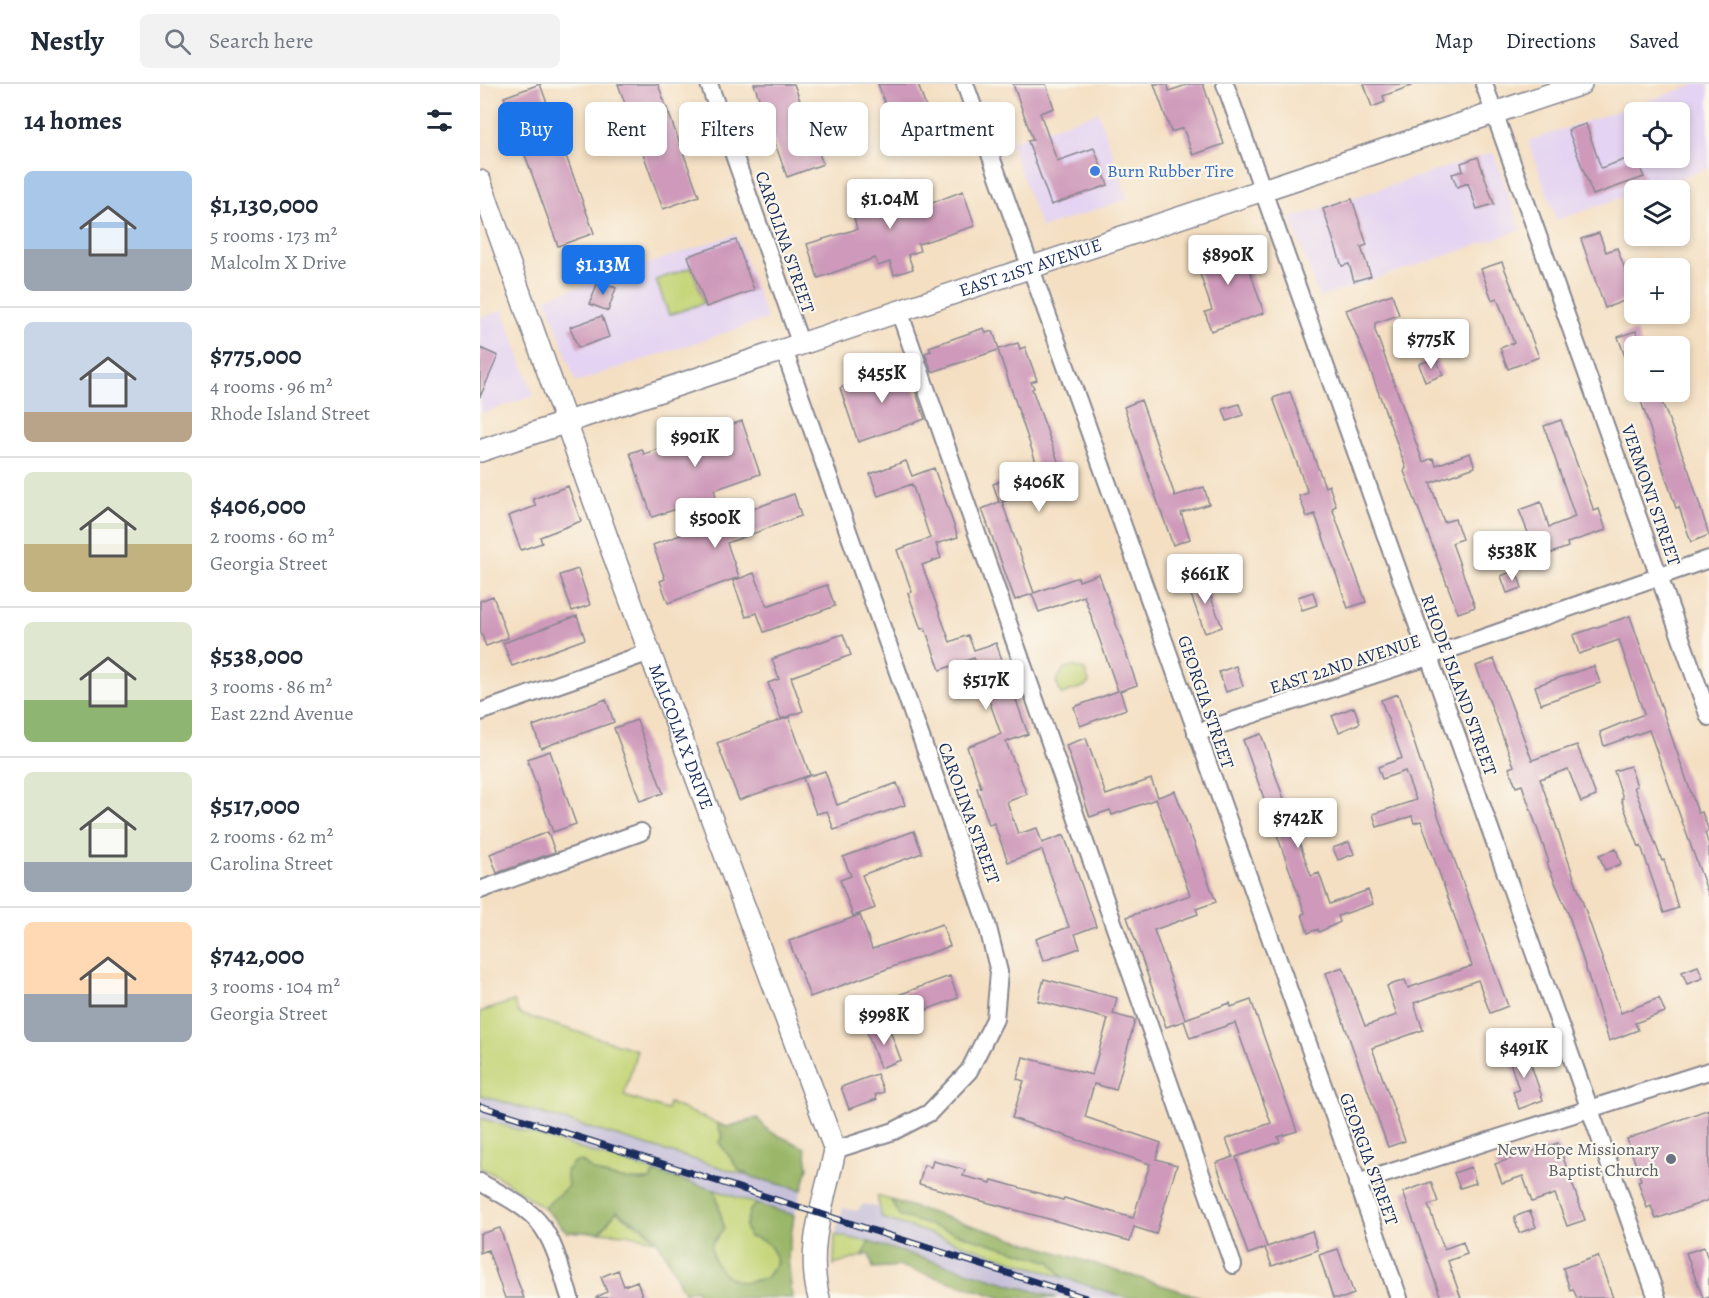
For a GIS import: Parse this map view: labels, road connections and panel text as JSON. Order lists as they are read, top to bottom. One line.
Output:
{"streets":{"street":["CAROLINA STREET","EAST 21ST AVENUE","VERMONT STREET","EAST 22ND AVENUE","RHODE ISLAND STREET","GEORGIA STREET","MALCOLM X DRIVE"]},"crossings":[["CAROLINA STREET","EAST 21ST AVENUE"],["CAROLINA STREET","MALCOLM X DRIVE"],["EAST 21ST AVENUE","VERMONT STREET"],["EAST 21ST AVENUE","RHODE ISLAND STREET"],["EAST 21ST AVENUE","GEORGIA STREET"],["EAST 21ST AVENUE","MALCOLM X DRIVE"],["VERMONT STREET","EAST 22ND AVENUE"],["EAST 22ND AVENUE","RHODE ISLAND STREET"],["EAST 22ND AVENUE","GEORGIA STREET"]],"places":["Burn Rubber Tire","New Hope Missionary Baptist Church"],"page":{"header":"Nestly","search":"Search here","nav":["Map","Directions","Saved"],"heading":"14 homes","map_buttons":["+","−"],"chip":["Buy","Rent","Filters","New","Apartment"],"list":[{"name":"$1,130,000","note":"5 rooms · 173 m² · Malcolm X Drive"},{"name":"$775,000","note":"4 rooms · 96 m² · Rhode Island Street"},{"name":"$406,000","note":"2 rooms · 60 m² · Georgia Street"},{"name":"$538,000","note":"3 rooms · 86 m² · East 22nd Avenue"},{"name":"$517,000","note":"2 rooms · 62 m² · Carolina Street"},{"name":"$742,000","note":"3 rooms · 104 m² · Georgia Street"}],"price":["$1.04M","$890K","$1.13M","$775K","$455K","$901K","$406K","$500K","$538K","$661K","$517K","$742K","$998K","$491K"]}}
